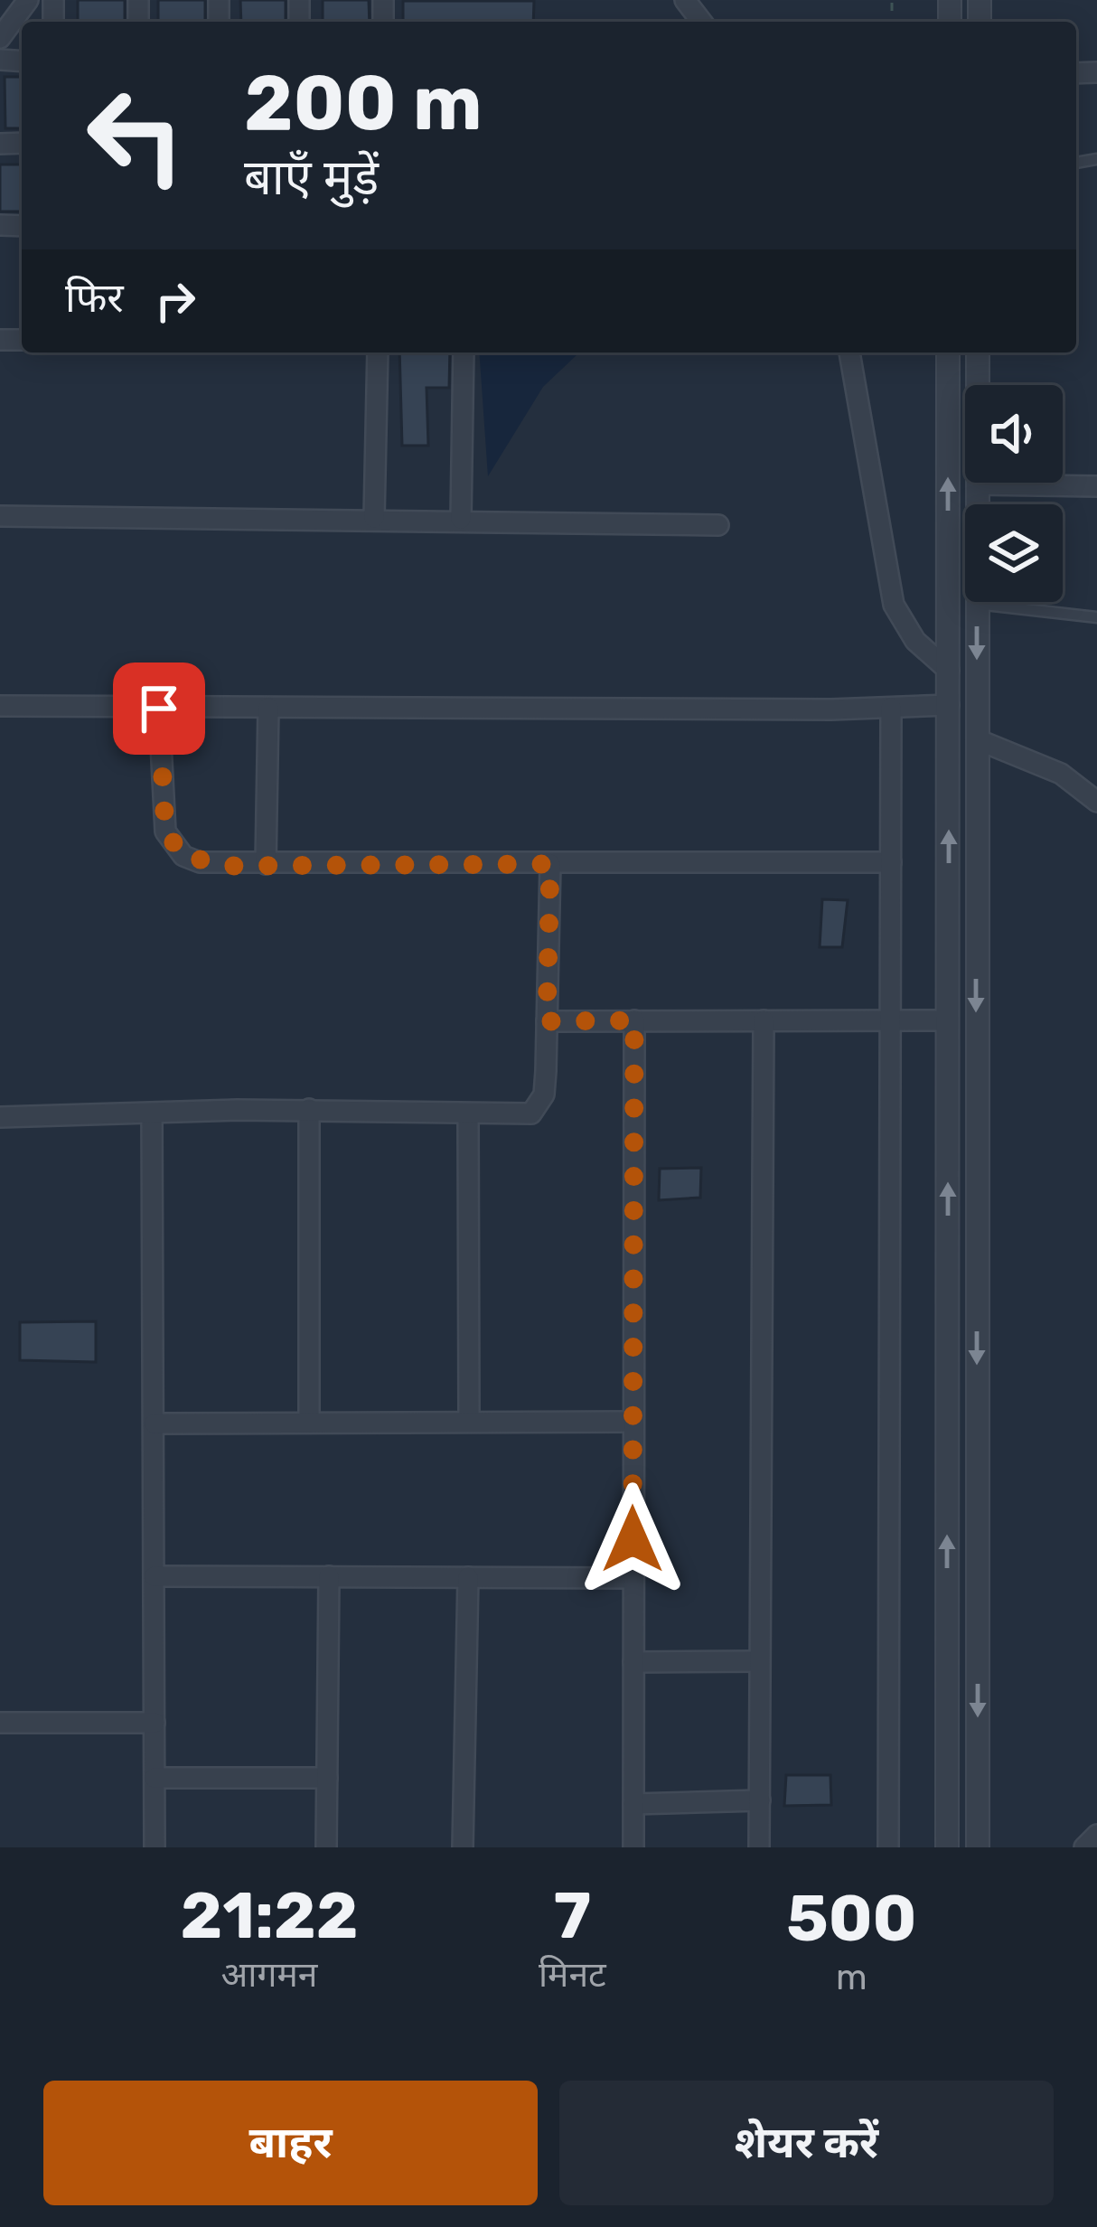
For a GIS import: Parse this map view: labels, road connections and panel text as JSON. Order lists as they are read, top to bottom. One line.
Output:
{"page":{"turn":["200 m","बाएँ मुड़ें"],"then":"फिर","eta":["21:22","आगमन","7","मिनट","500","m"],"buttons":["बाहर","शेयर करें"]}}
